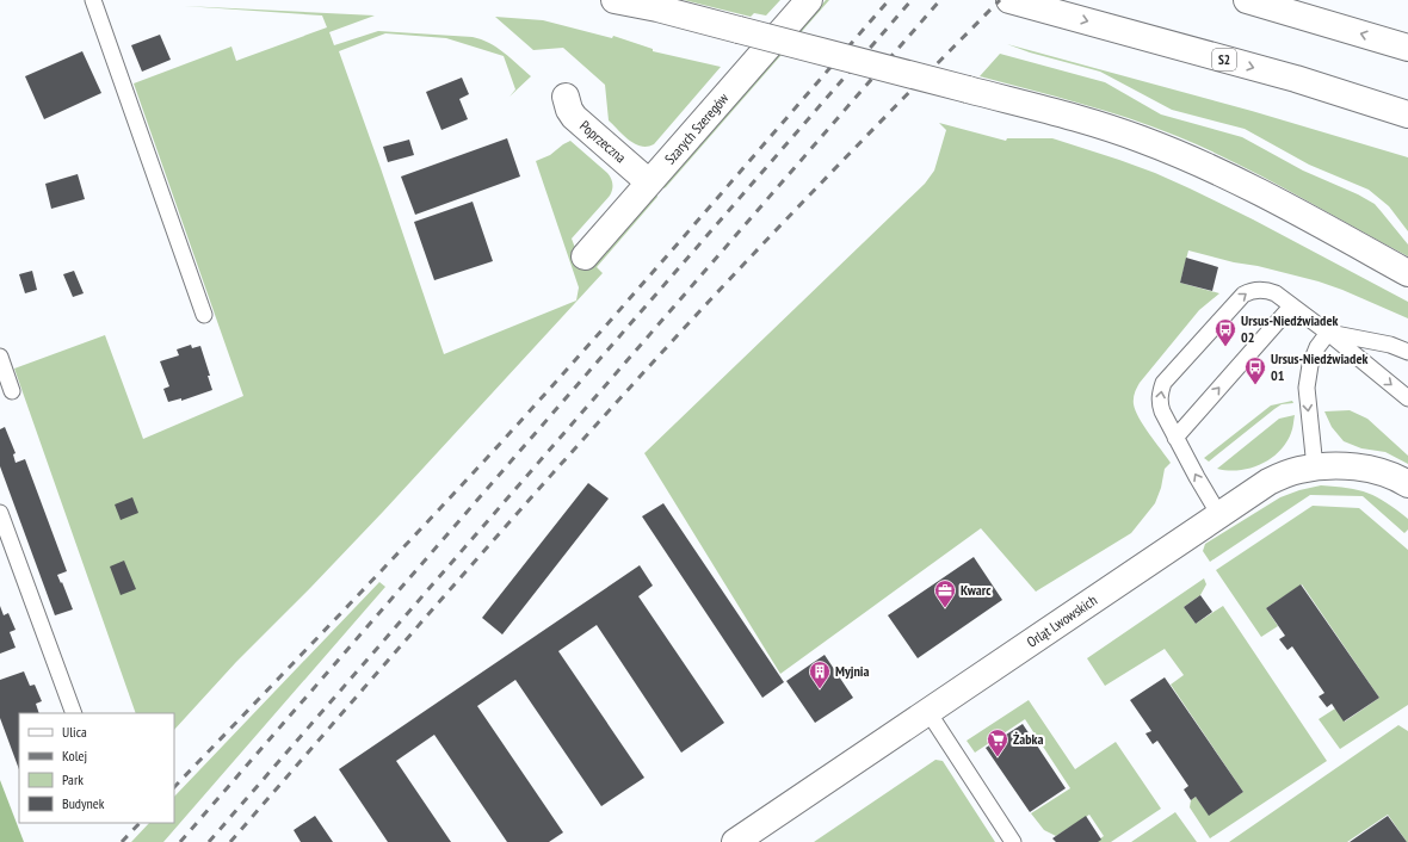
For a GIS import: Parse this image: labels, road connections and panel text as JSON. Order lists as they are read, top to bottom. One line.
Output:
{"streets":{"main road":["S2","Szarych Szeregów","Poprzeczna","Orląt Lwowskich"]},"crossings":[["Szarych Szeregów","Poprzeczna"]],"places":{"bus stop":["Ursus-Niedźwiadek 02","Ursus-Niedźwiadek 01"],"office":["Kwarc"],"building":["Myjnia"],"supermarket":["Żabka"]},"legend":["Ulica","Kolej","Park","Budynek"]}
